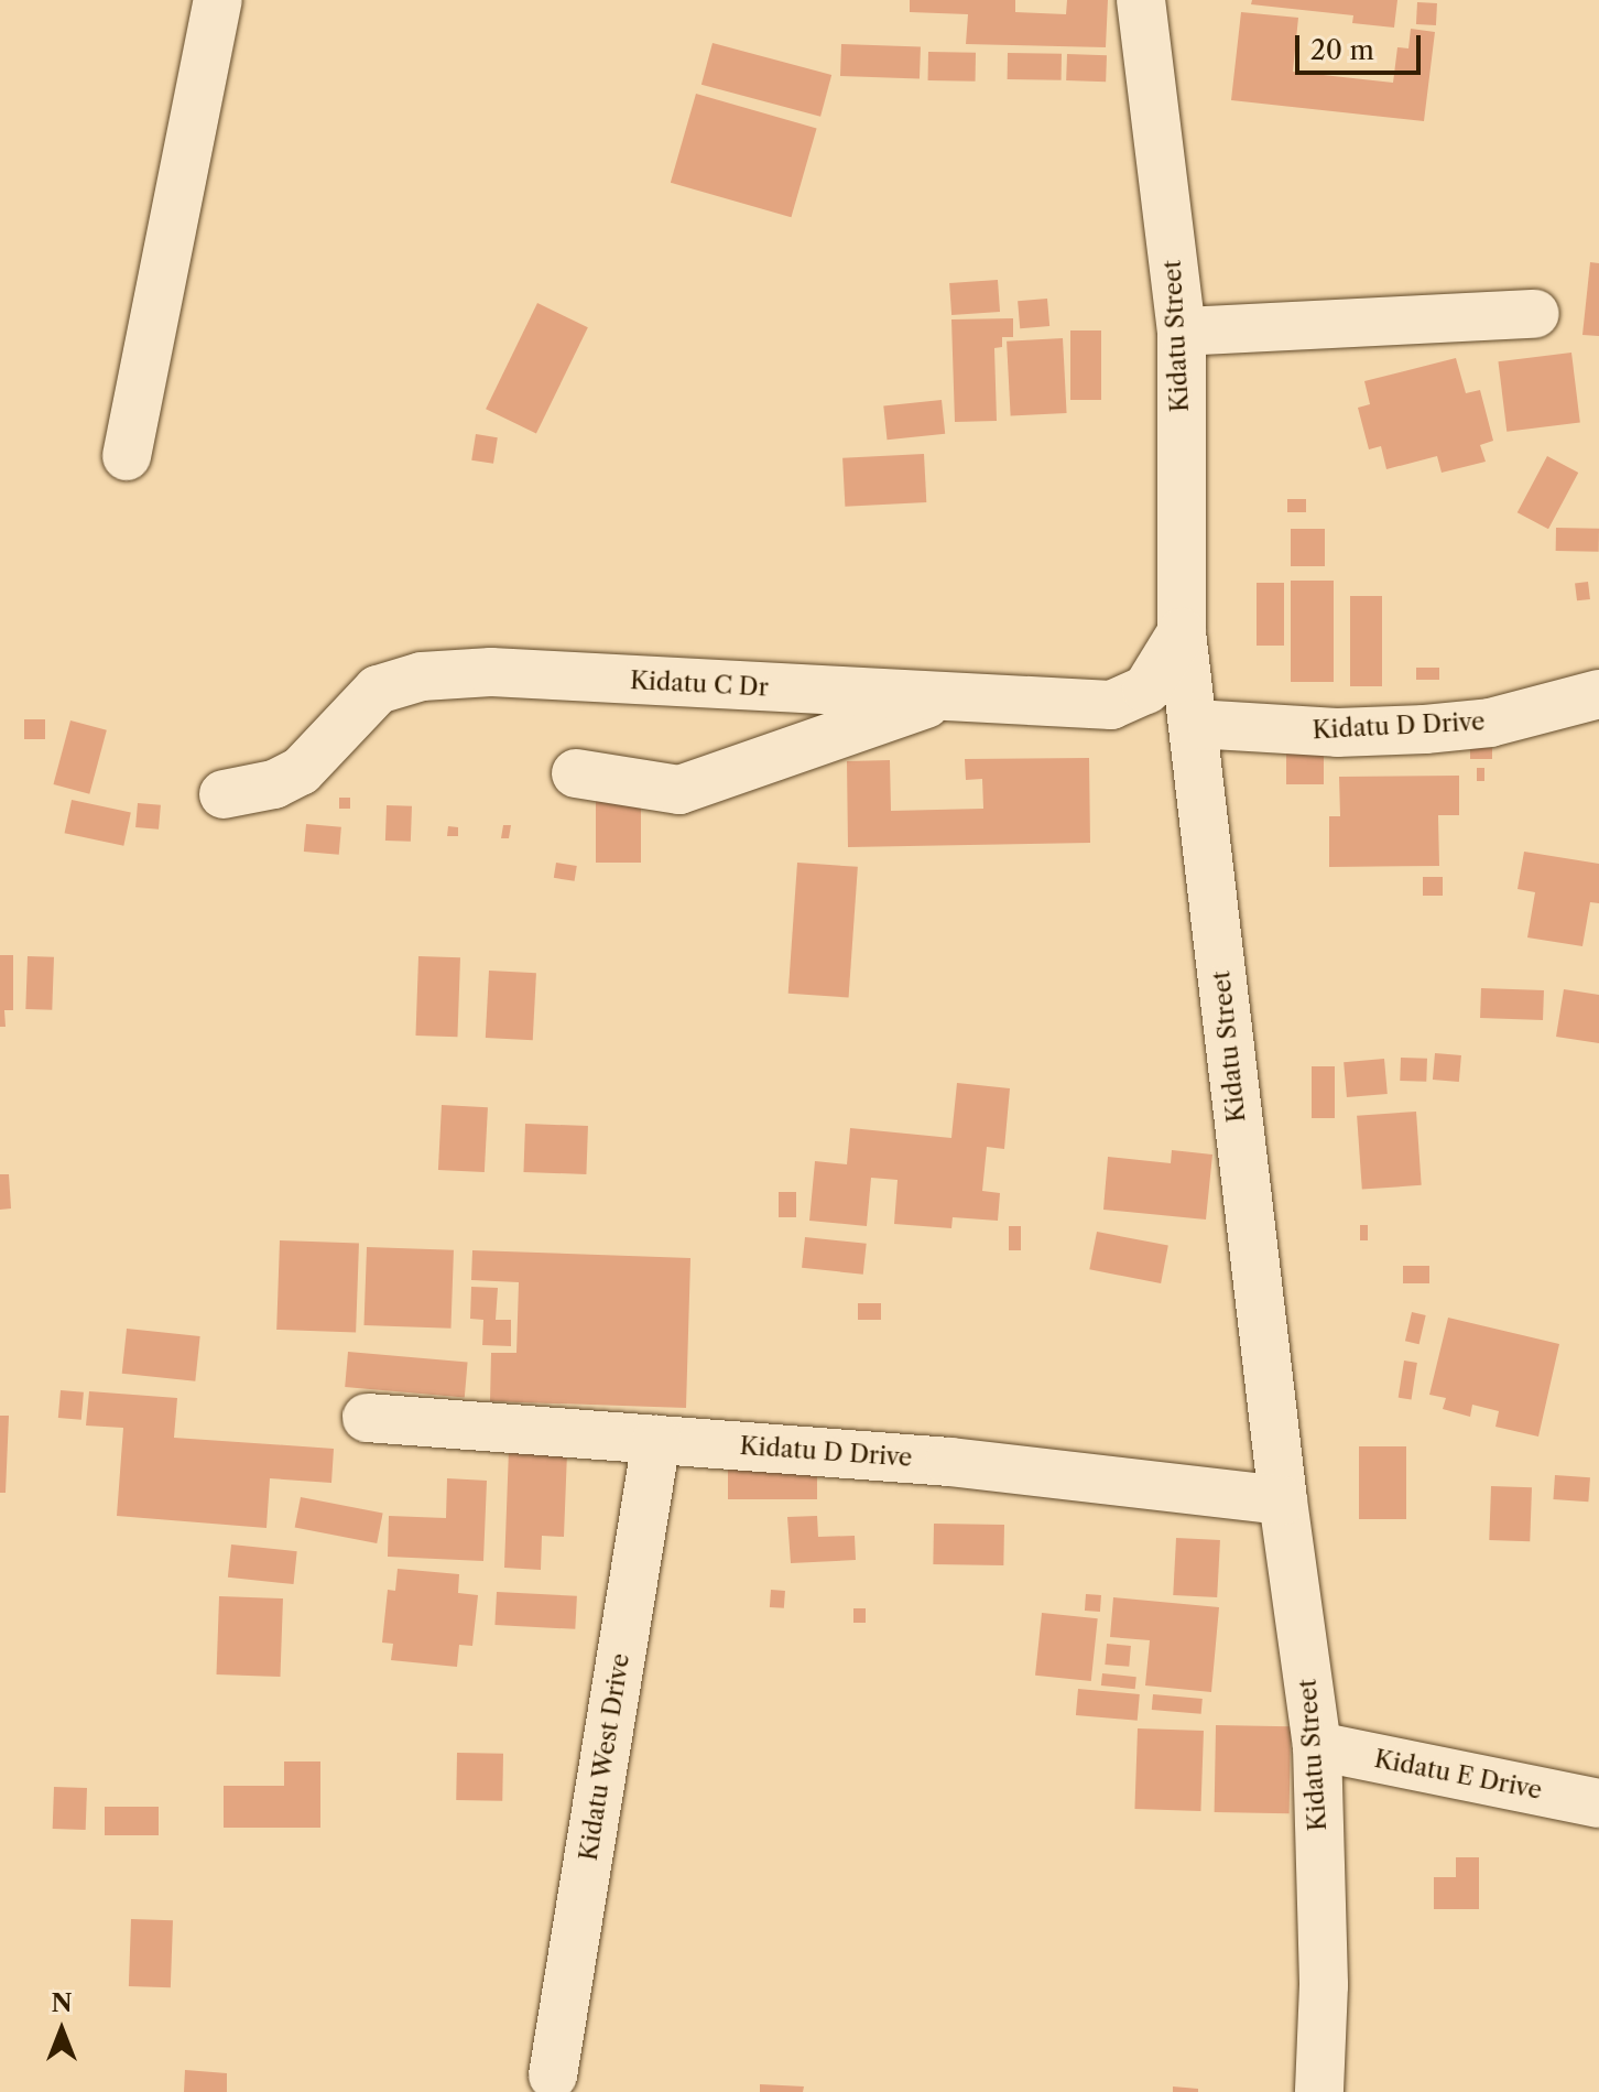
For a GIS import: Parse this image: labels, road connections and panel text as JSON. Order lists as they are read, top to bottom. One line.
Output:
{"streets":{"street":["Kidatu Street","Kidatu C Dr","Kidatu D Drive","Kidatu West Drive","Kidatu E Drive"]},"crossings":[["Kidatu Street","Kidatu C Dr"],["Kidatu Street","Kidatu D Drive"],["Kidatu Street","Kidatu E Drive"],["Kidatu D Drive","Kidatu West Drive"]],"scale_bar":"20 m","north":"top"}
